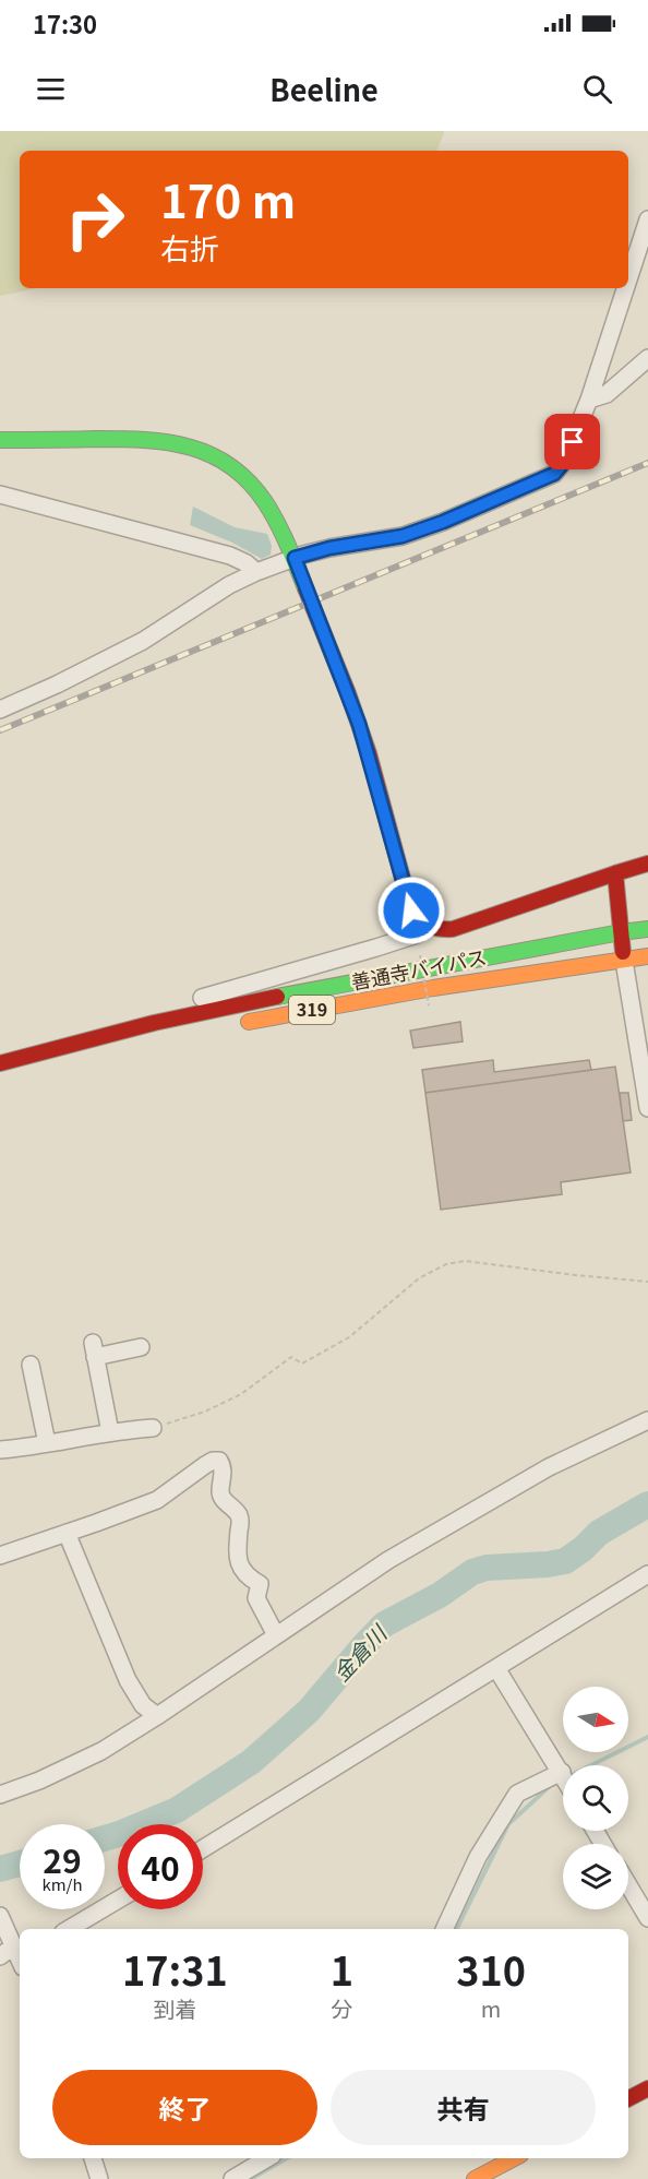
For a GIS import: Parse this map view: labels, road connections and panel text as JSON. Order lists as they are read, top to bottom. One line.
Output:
{"streets":{"main road":["善通寺バイパス","319"]},"water":["金倉川"],"north":"right","page":{"status":"17:30","header":"Beeline","turn":["170 m","右折"],"speed":"29 km/h","limit":"40","eta":["17:31","到着","1","分","310","m"],"buttons":["終了","共有"]}}
